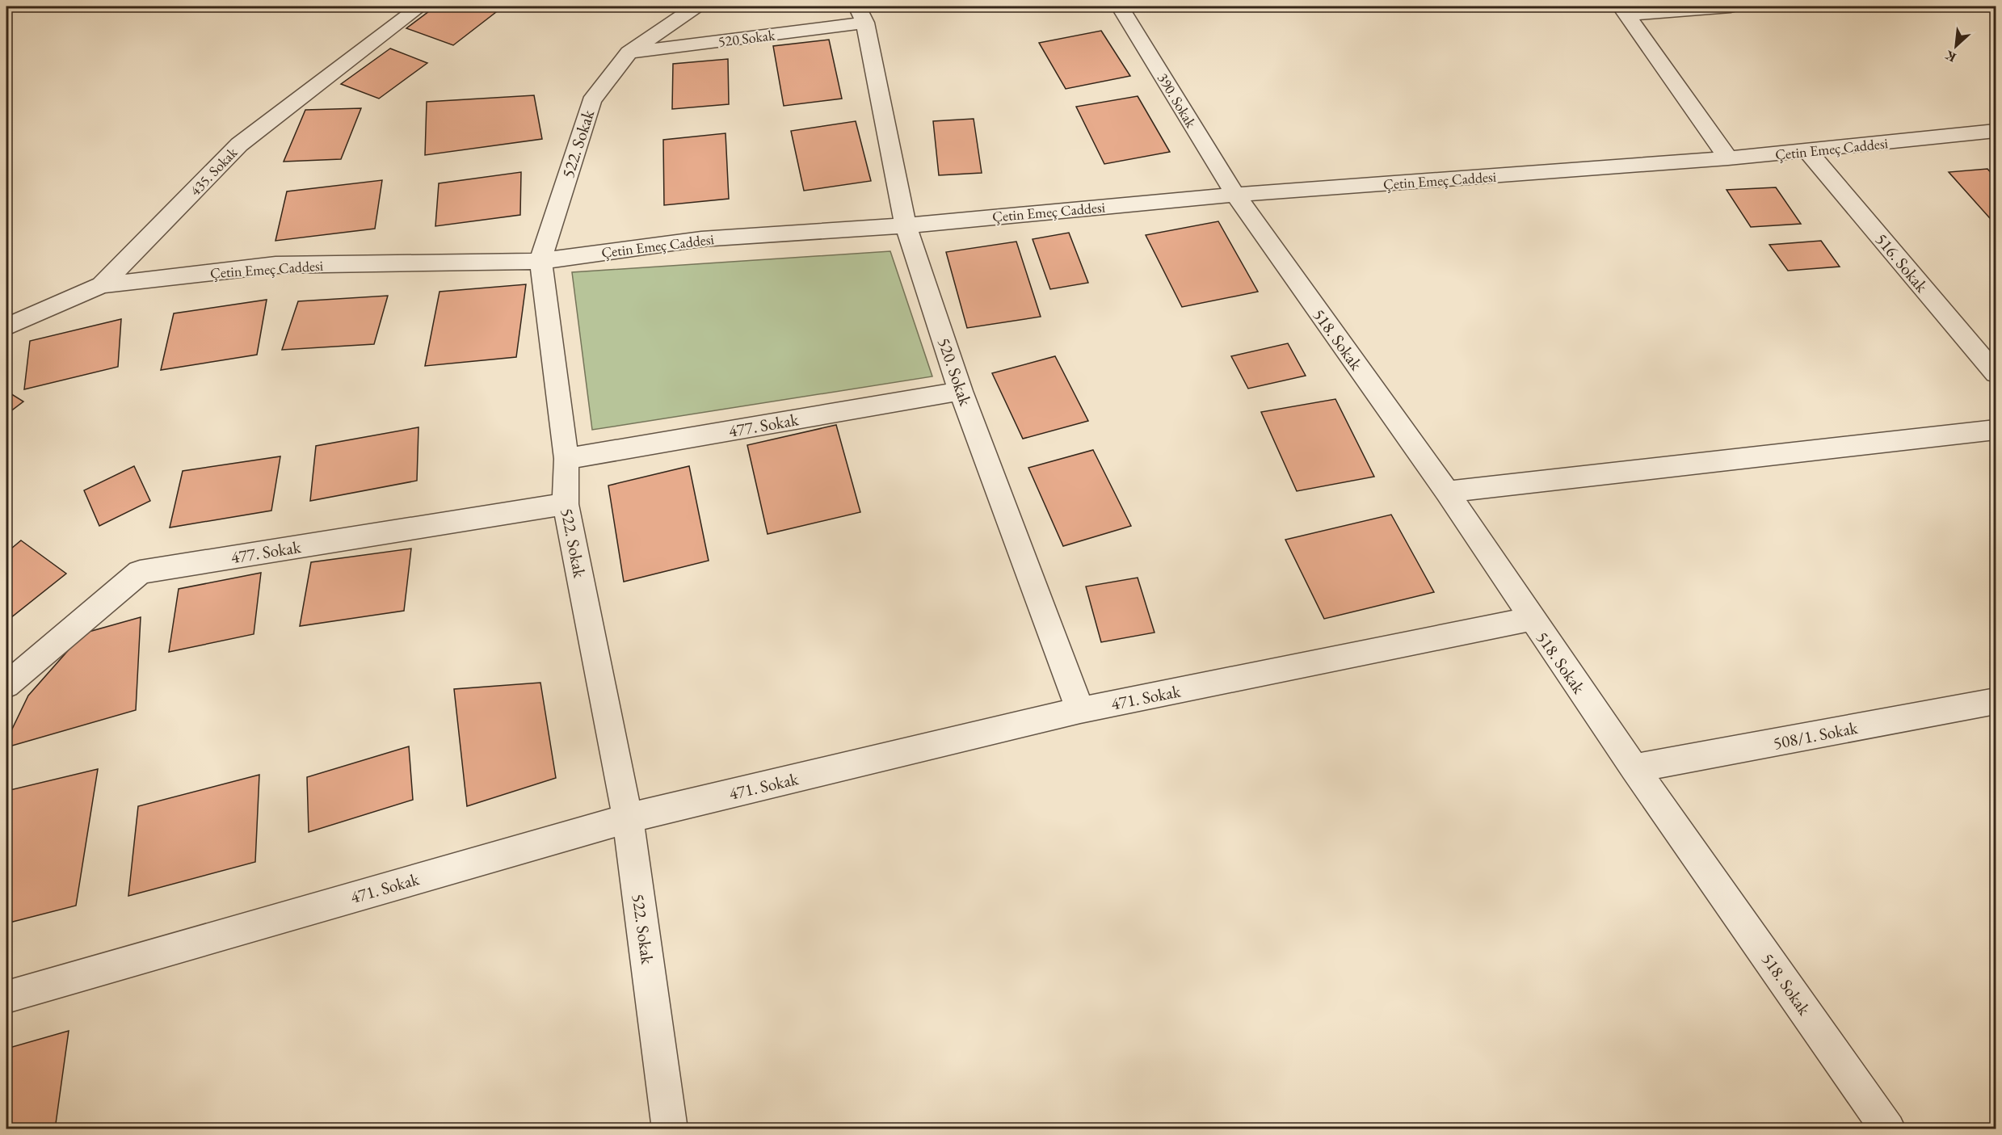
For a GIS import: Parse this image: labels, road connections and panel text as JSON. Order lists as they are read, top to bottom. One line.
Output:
{"streets":{"street":["520 Sokak","390. Sokak","522. Sokak","Çetin Emeç Caddesi","435. Sokak","516. Sokak","518. Sokak","520. Sokak","477. Sokak","471. Sokak","508/1. Sokak"]},"crossings":[["520 Sokak","522. Sokak"],["520 Sokak","520. Sokak"],["390. Sokak","Çetin Emeç Caddesi"],["390. Sokak","518. Sokak"],["522. Sokak","Çetin Emeç Caddesi"],["522. Sokak","477. Sokak"],["522. Sokak","471. Sokak"],["Çetin Emeç Caddesi","435. Sokak"],["Çetin Emeç Caddesi","516. Sokak"],["Çetin Emeç Caddesi","518. Sokak"],["Çetin Emeç Caddesi","520. Sokak"],["518. Sokak","471. Sokak"],["518. Sokak","508/1. Sokak"],["520. Sokak","477. Sokak"],["520. Sokak","471. Sokak"]],"north":"bottom left"}
